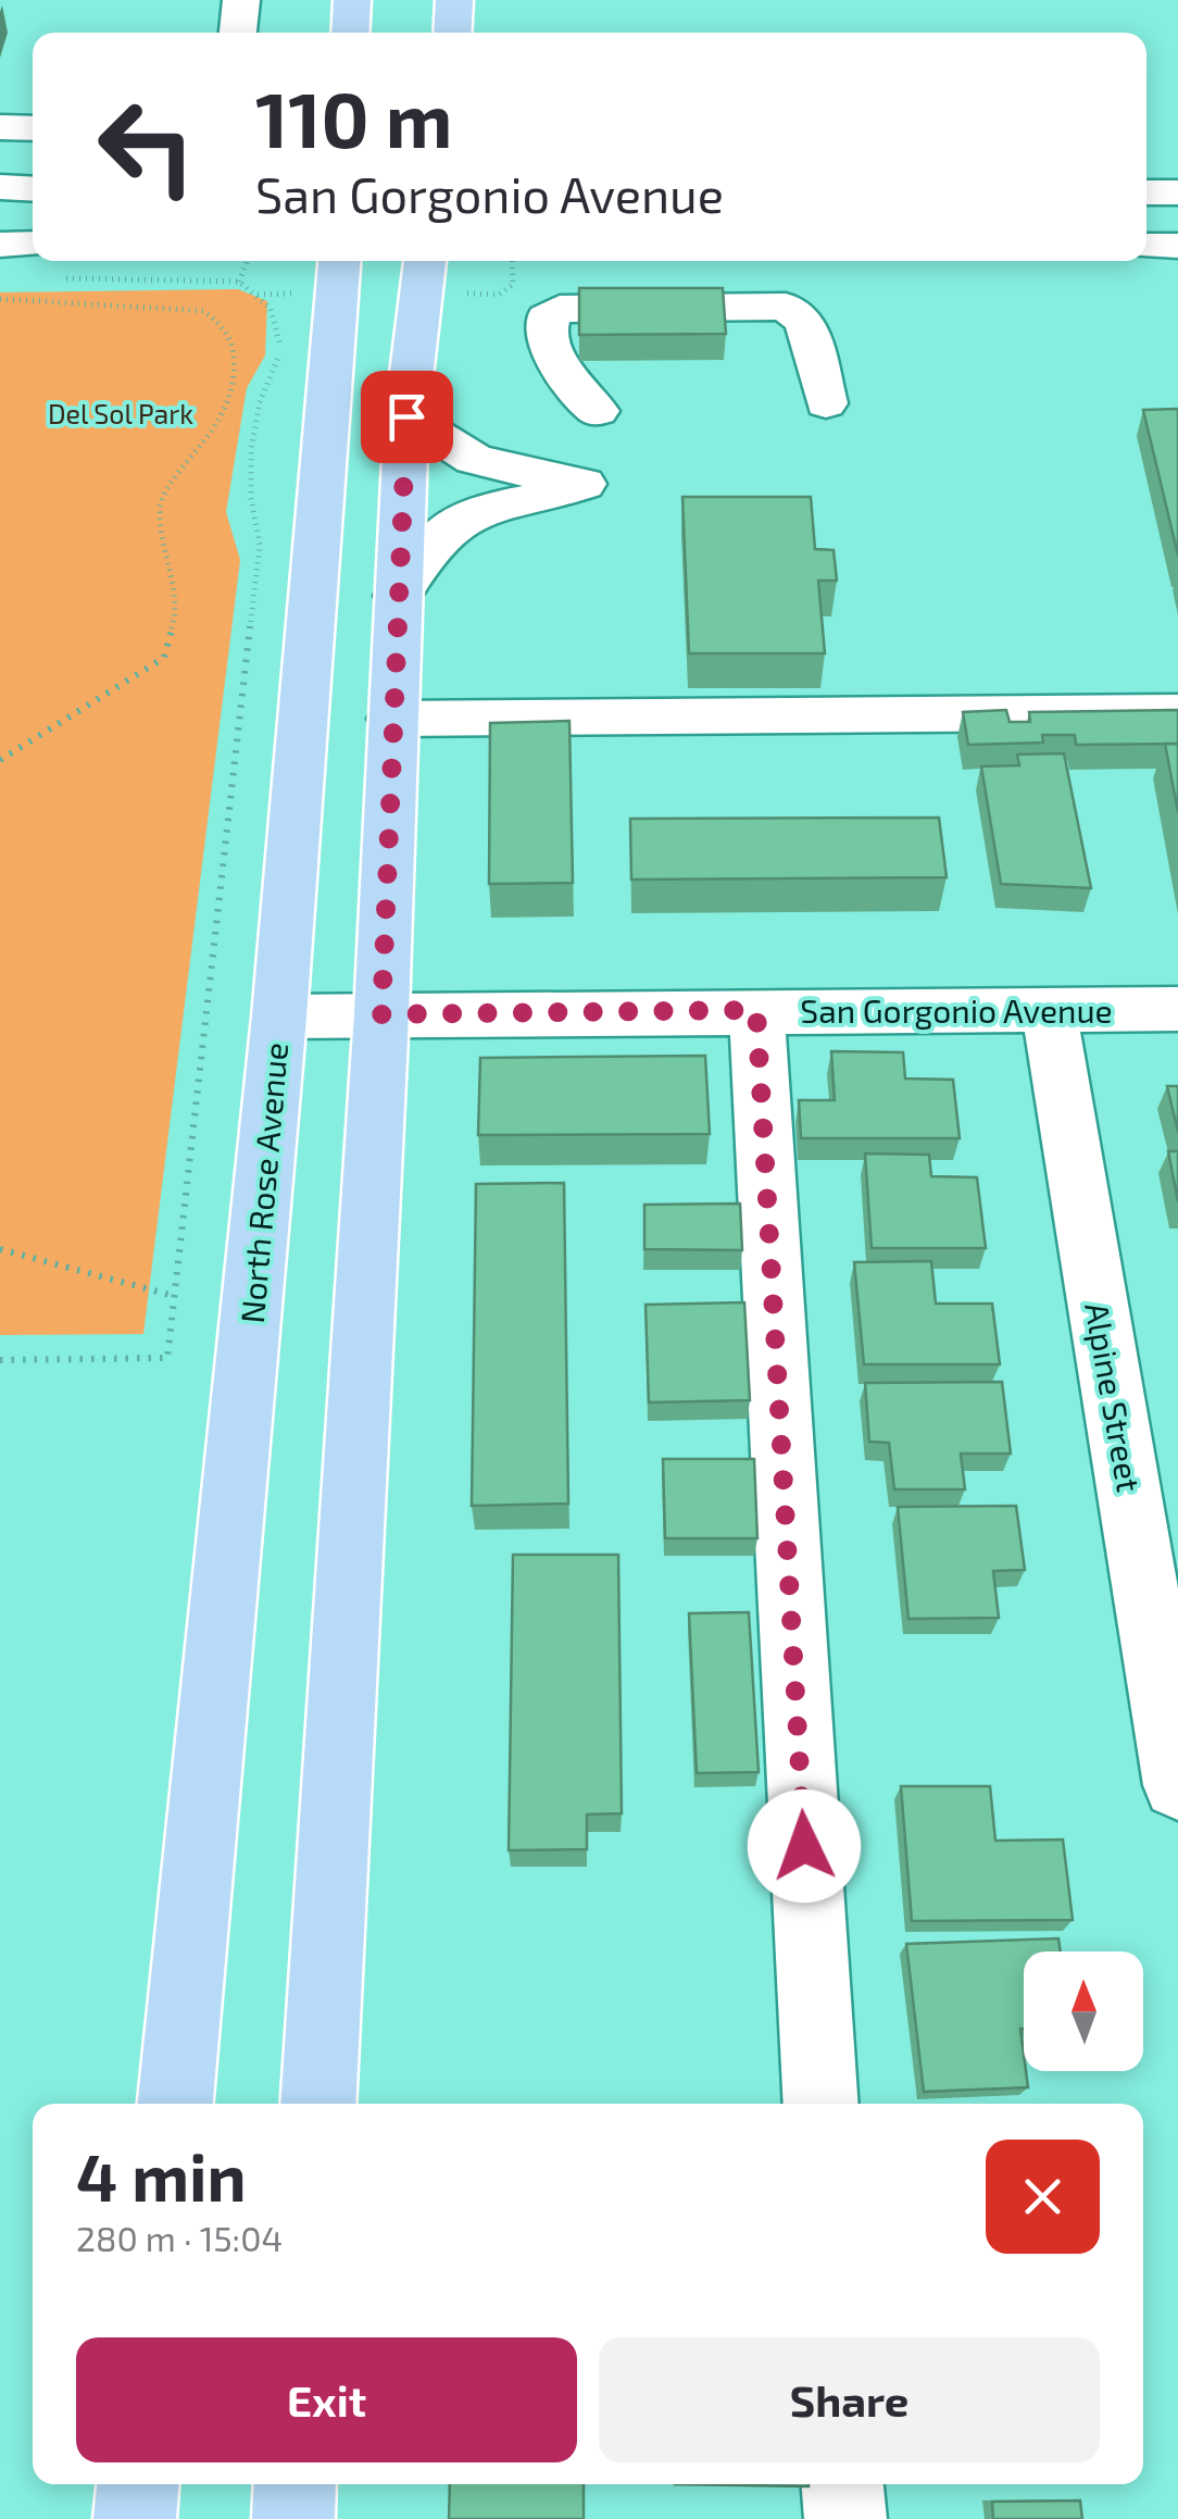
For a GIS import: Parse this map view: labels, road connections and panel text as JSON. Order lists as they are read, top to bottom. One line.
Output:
{"streets":{"main road":["North Rose Avenue"],"street":["San Gorgonio Avenue","Alpine Street"]},"crossings":[["San Gorgonio Avenue","North Rose Avenue"],["San Gorgonio Avenue","Alpine Street"]],"parks":["Del Sol Park"],"north":"top","page":{"turn":["110 m","San Gorgonio Avenue"],"heading":["4 min","280 m · 15:04"],"buttons":["Exit","Share"]}}
